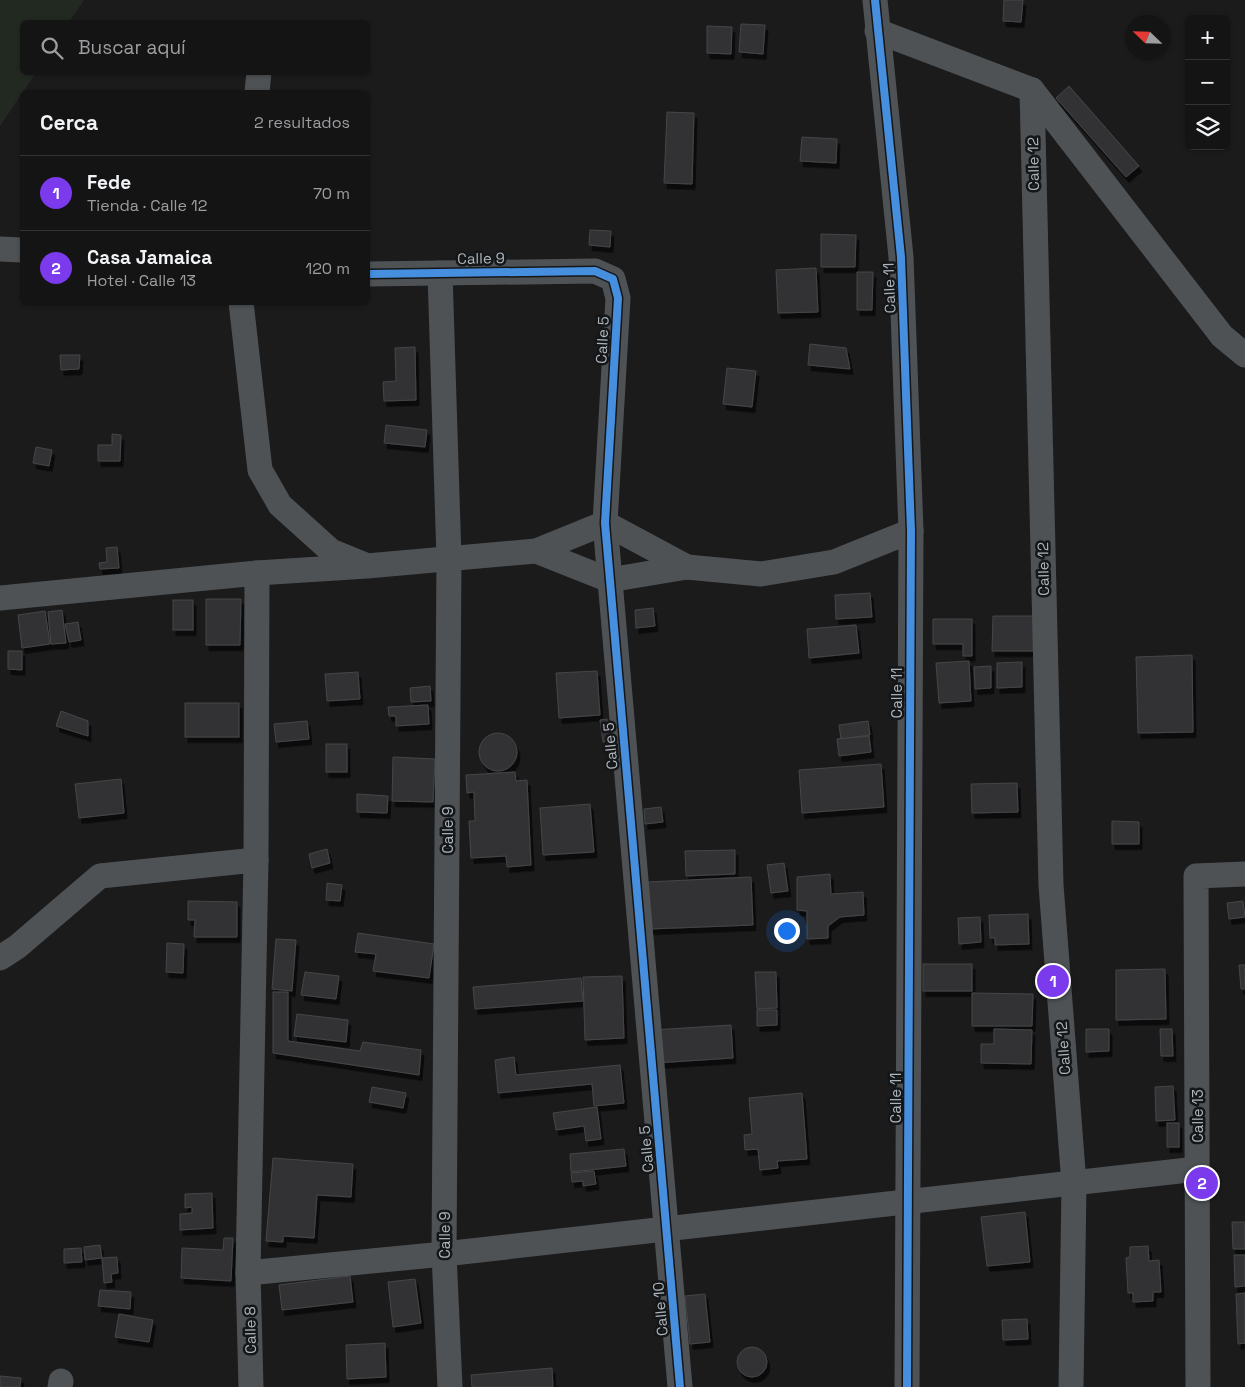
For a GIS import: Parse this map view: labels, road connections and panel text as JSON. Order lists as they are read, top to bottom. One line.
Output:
{"streets":{"street":["Calle 12","Calle 9","Calle 11","Calle 5","Calle 13","Calle 10","Calle 8"]},"crossings":[["Calle 9","Calle 5"],["Calle 5","Calle 10"]],"north":"top left","page":{"map_buttons":["+","−"],"search":"Buscar aquí","heading":["Cerca","2 resultados"],"list":[{"mark":"1","name":"Fede","note":"Tienda · Calle 12","value":"70 m"},{"mark":"2","name":"Casa Jamaica","note":"Hotel · Calle 13","value":"120 m"}],"pins":["1","2"]}}
